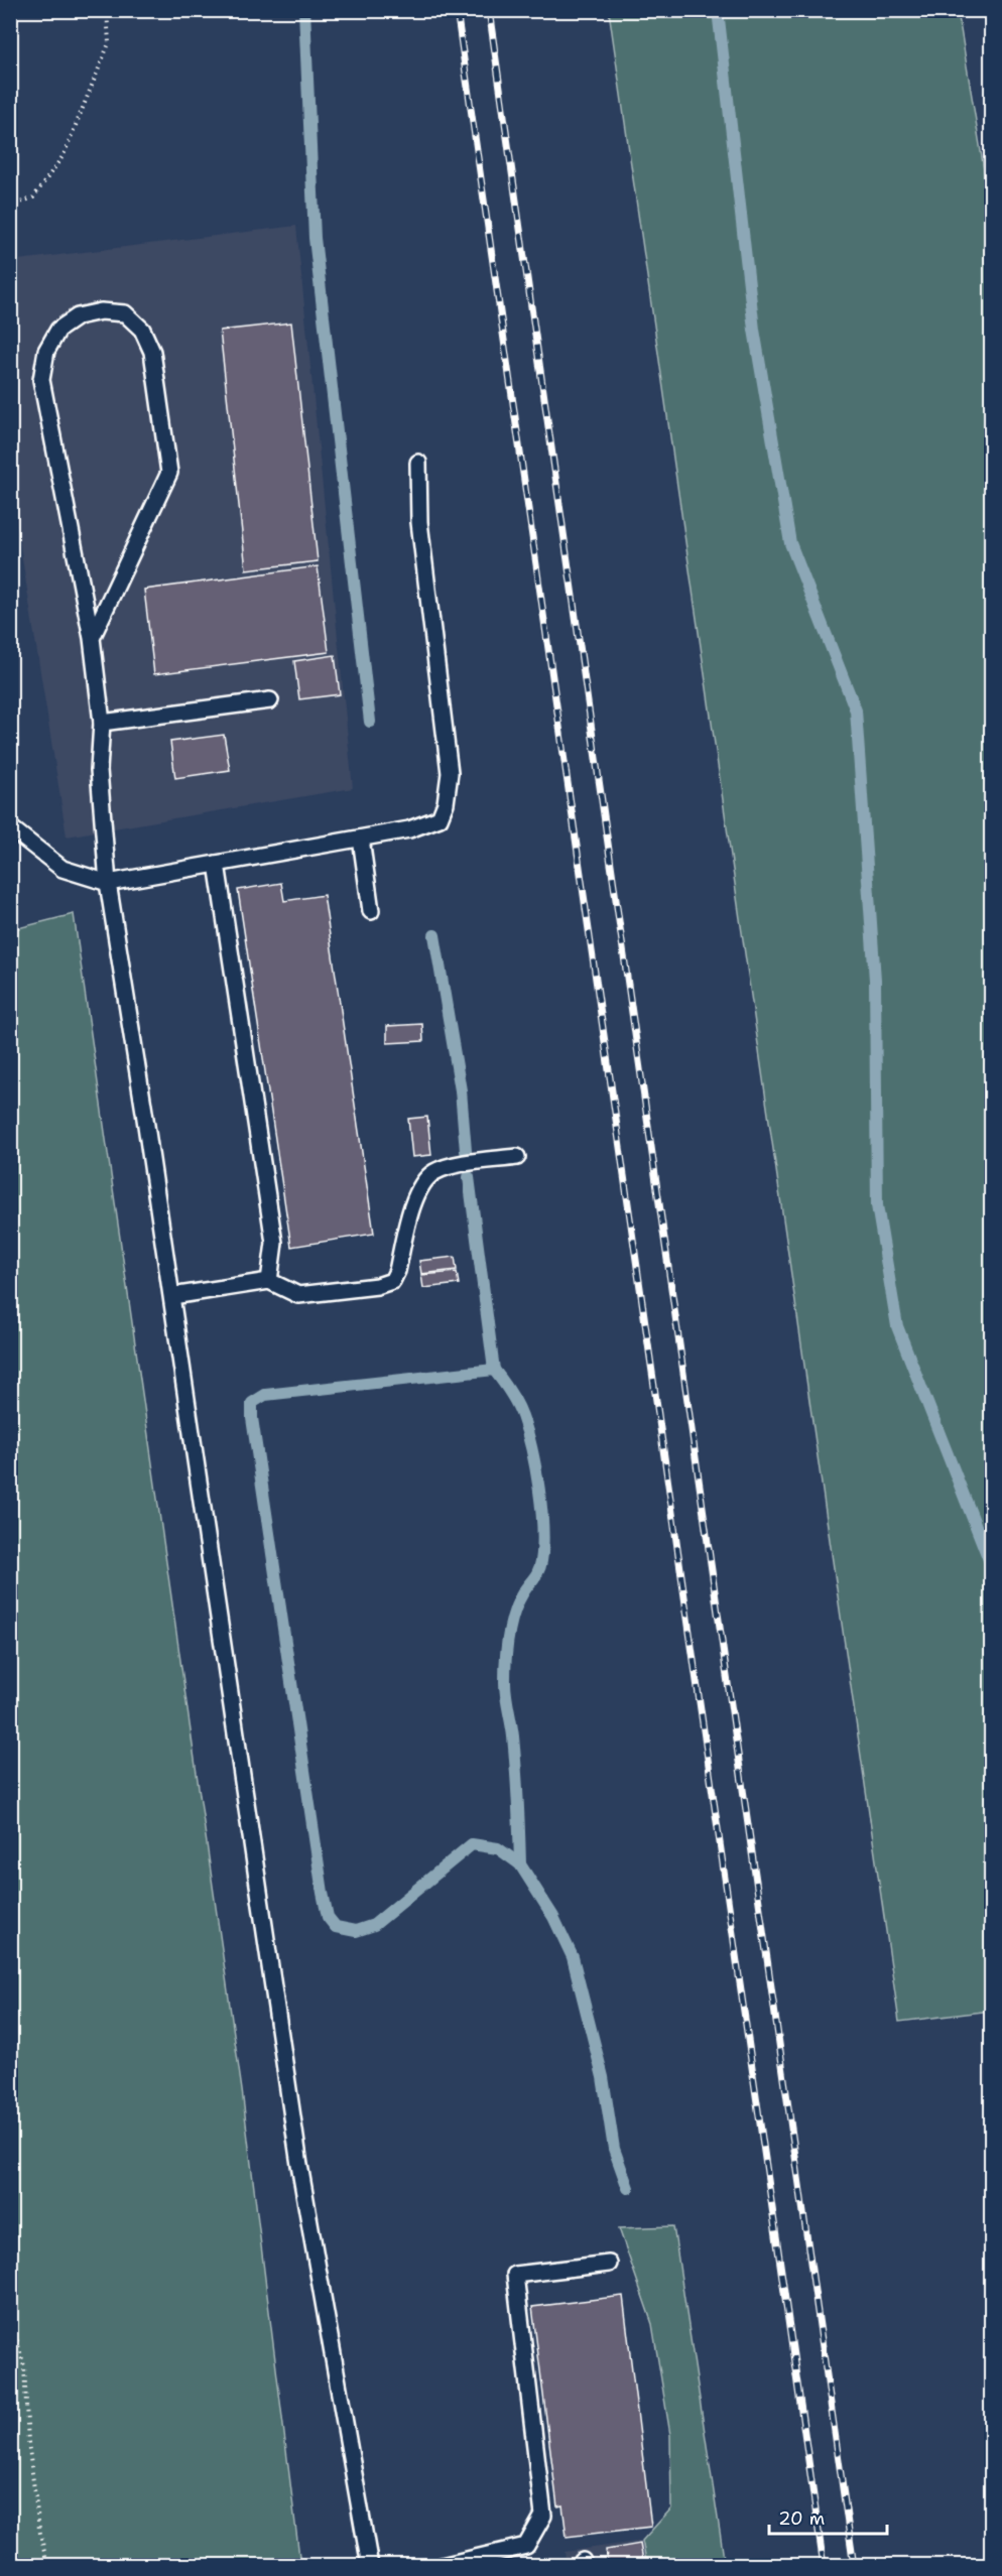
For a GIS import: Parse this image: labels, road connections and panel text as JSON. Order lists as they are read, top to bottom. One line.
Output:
{"scale_bar":"20 m"}
